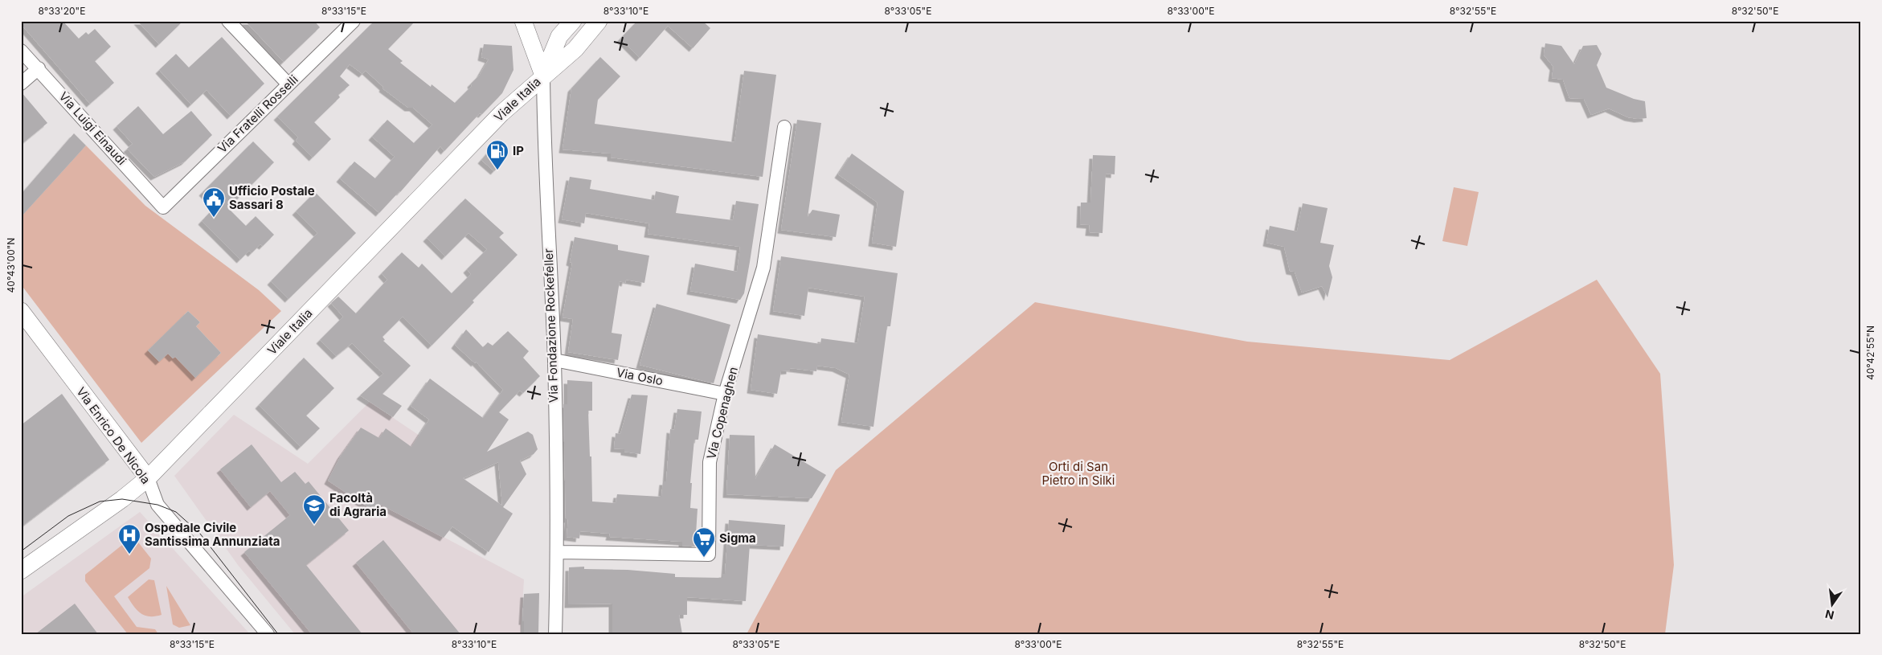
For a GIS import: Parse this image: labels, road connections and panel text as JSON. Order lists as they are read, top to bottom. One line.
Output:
{"streets":{"street":["Viale Italia","Via Fratelli Rosselli","Via Luigi Einaudi","Via Fondazione Rockefeller","Via Oslo","Via Copenaghen","Via Enrico De Nicola"]},"crossings":[["Viale Italia","Via Fondazione Rockefeller"],["Viale Italia","Via Enrico De Nicola"],["Via Fratelli Rosselli","Via Luigi Einaudi"],["Via Fondazione Rockefeller","Via Oslo"],["Via Fondazione Rockefeller","Via Copenaghen"],["Via Oslo","Via Copenaghen"]],"parks":["Orti di San Pietro in Silki"],"places":{"fuel station":["IP"],"public building":["Ufficio Postale Sassari 8"],"school or university":["Facoltà di Agraria"],"hospital":["Ospedale Civile Santissima Annunziata"],"supermarket":["Sigma"]},"north":"bottom","coordinates":["8°33'20\"E","8°33'15\"E","8°33'10\"E","8°33'05\"E","8°33'00\"E","8°32'55\"E","8°32'50\"E","40°43'00\"N","40°42'55\"N"]}
